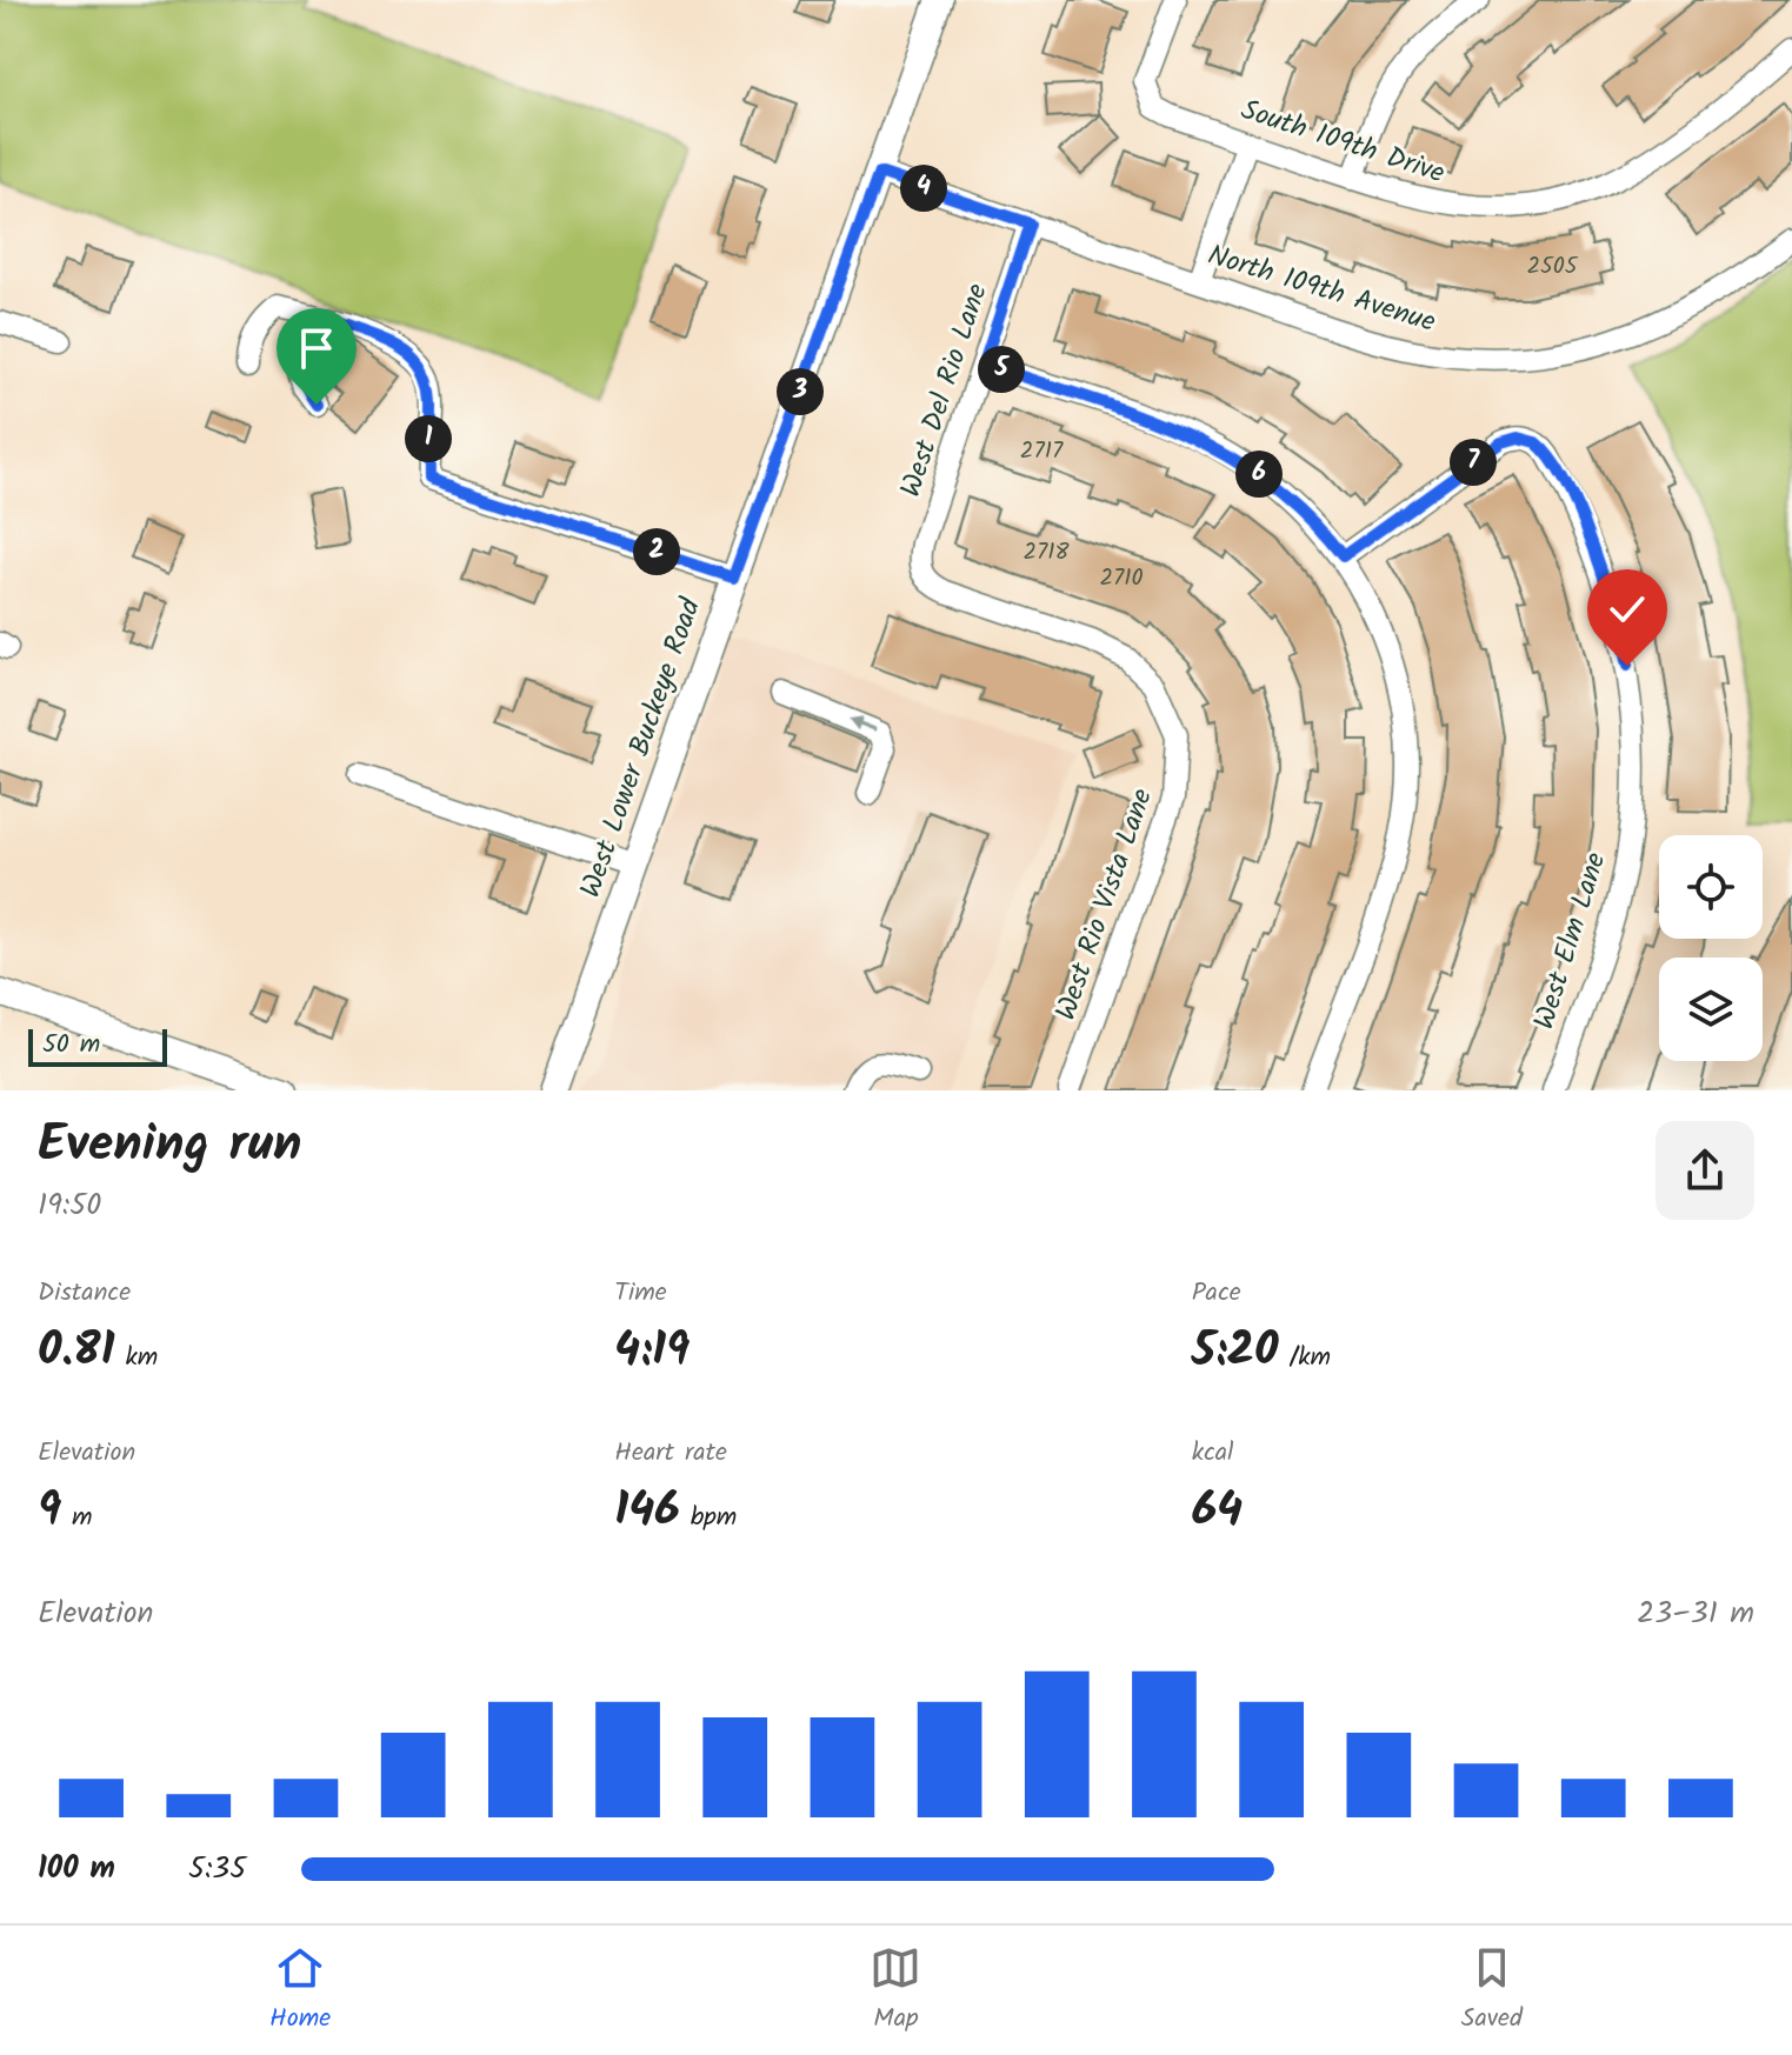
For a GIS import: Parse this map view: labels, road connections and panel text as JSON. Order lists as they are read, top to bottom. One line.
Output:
{"streets":{"main road":["West Lower Buckeye Road"],"street":["South 109th Drive","North 109th Avenue","West Del Rio Lane","West Rio Vista Lane","West Elm Lane"]},"crossings":[["North 109th Avenue","West Del Rio Lane"],["North 109th Avenue","West Lower Buckeye Road"],["West Del Rio Lane","West Rio Vista Lane"]],"house_numbers":["2505","2717","2718","2710"],"scale_bar":"50 m","page":{"pins":["4","5","3","1","7","6","2"],"scale":"50 m","heading":["Evening run","19:50"],"stats":[["Distance","0.81 km"],["Time","4:19"],["Pace","5:20 /km"],["Elevation","9 m"],["Heart rate","146 bpm"],["kcal","64"]],"chart":["Elevation","23–31 m"],"list":[{"name":"100 m","note":"5:35"}],"tabs":["Home","Map","Saved"]}}
